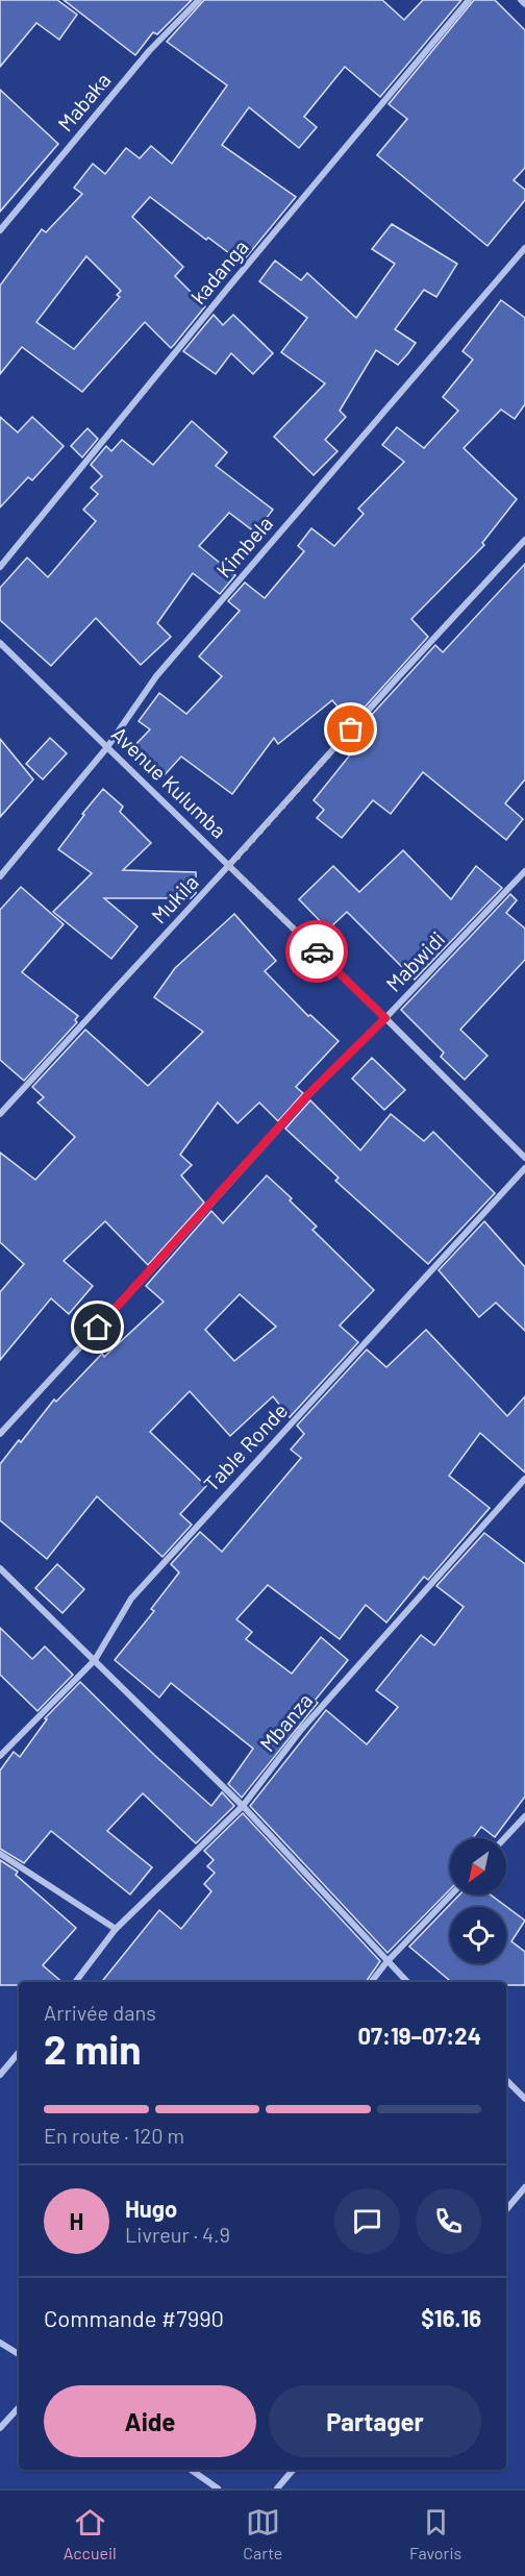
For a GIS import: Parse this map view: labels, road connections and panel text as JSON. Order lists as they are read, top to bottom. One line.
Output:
{"streets":{"street":["Mabaka","kadanga","Kimbela","Avenue Kulumba","Mukila","Mabwidi","Table Ronde","Mbanza"]},"crossings":[["Kimbela","Avenue Kulumba"],["Avenue Kulumba","Mukila"],["Avenue Kulumba","Mabwidi"]],"north":"bottom left","page":{"heading":["2 min","Arrivée dans","07:19–07:24"],"panel":["Hugo","Livreur · 4.9","Commande #7990","$16.16"],"bar":"En route · 120 m","round":"H","buttons":["Aide","Partager"],"tabs":["Accueil","Carte","Favoris"]}}
